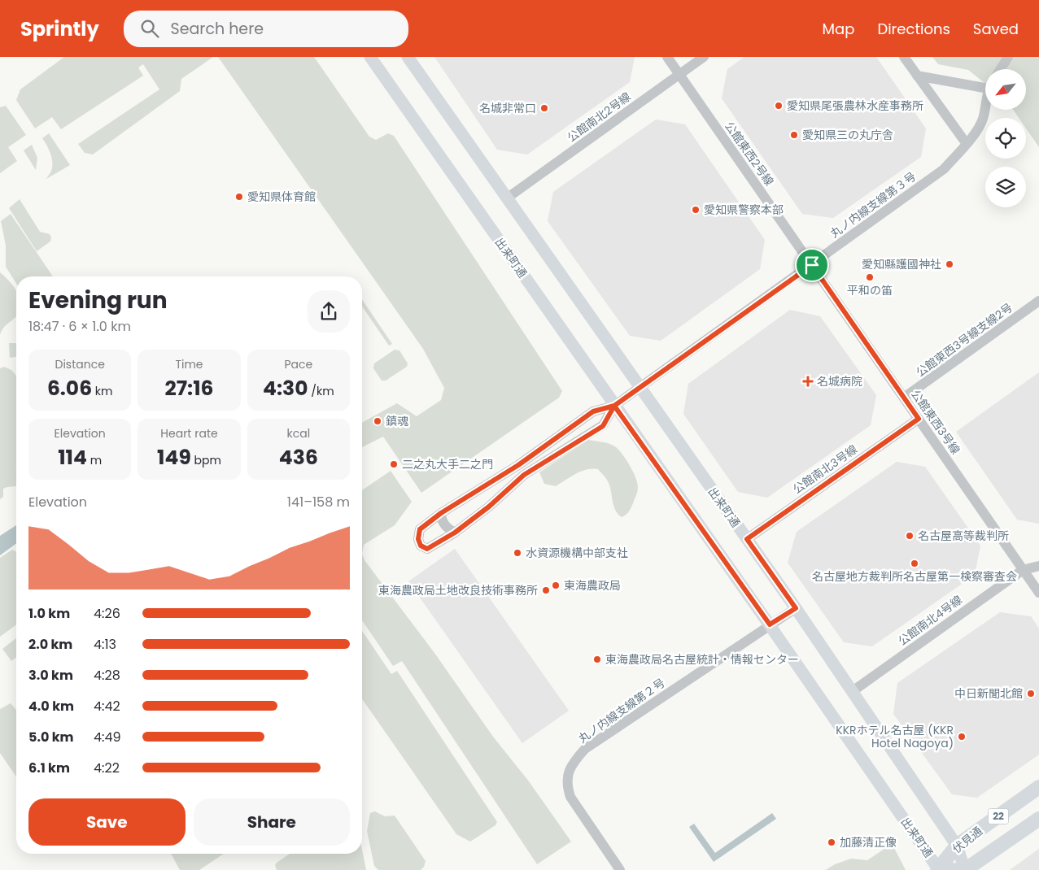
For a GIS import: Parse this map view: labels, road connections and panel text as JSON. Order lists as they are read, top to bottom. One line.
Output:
{"streets":{"highway":["22","伏見通"],"main road":["出来町通"],"street":["公館南北2号線","公館東西2号線","丸ノ内線支線第３号","公館東西3号線支線2号","公館東西3号線","公館南北3号線","公館南北4号線","丸ノ内線支線第２号"]},"crossings":[["公館南北2号線","公館東西2号線"],["公館南北2号線","出来町通"],["公館東西2号線","丸ノ内線支線第３号"],["公館東西2号線","公館東西3号線"],["丸ノ内線支線第３号","出来町通"],["丸ノ内線支線第３号","公館東西3号線"],["出来町通","公館南北3号線"],["出来町通","公館南北4号線"],["出来町通","丸ノ内線支線第２号"],["出来町通","伏見通"],["公館東西3号線支線2号","公館東西3号線"],["公館東西3号線","公館南北3号線"],["公館東西3号線","公館南北4号線"]],"places":{"other":["愛知県尾張農林水産事務所","名城非常口","愛知県三の丸庁舎","愛知県体育館","愛知県警察本部","愛知縣護國神社","平和の笛","鎮魂","二之丸大手二之門","名古屋高等裁判所","水資源機構中部支社","名古屋地方裁判所名古屋第一検察審査会","東海農政局","東海農政局土地改良技術事務所","東海農政局名古屋統計・情報センター","中日新聞北館","KKRホテル名古屋 (KKR Hotel Nagoya)","加藤清正像"],"health":["名城病院"]},"north":"bottom left","page":{"header":"Sprintly","search":"Search here","nav":["Map","Directions","Saved"],"heading":["Evening run","18:47 · 6 × 1.0 km"],"stats":[["Distance","6.06 km"],["Time","27:16"],["Pace","4:30 /km"],["Elevation","114 m"],["Heart rate","149 bpm"],["kcal","436"]],"chart":["Elevation","141–158 m"],"list":[{"name":"1.0 km","note":"4:26"},{"name":"2.0 km","note":"4:13"},{"name":"3.0 km","note":"4:28"},{"name":"4.0 km","note":"4:42"},{"name":"5.0 km","note":"4:49"},{"name":"6.1 km","note":"4:22"}],"buttons":["Save","Share"]}}
